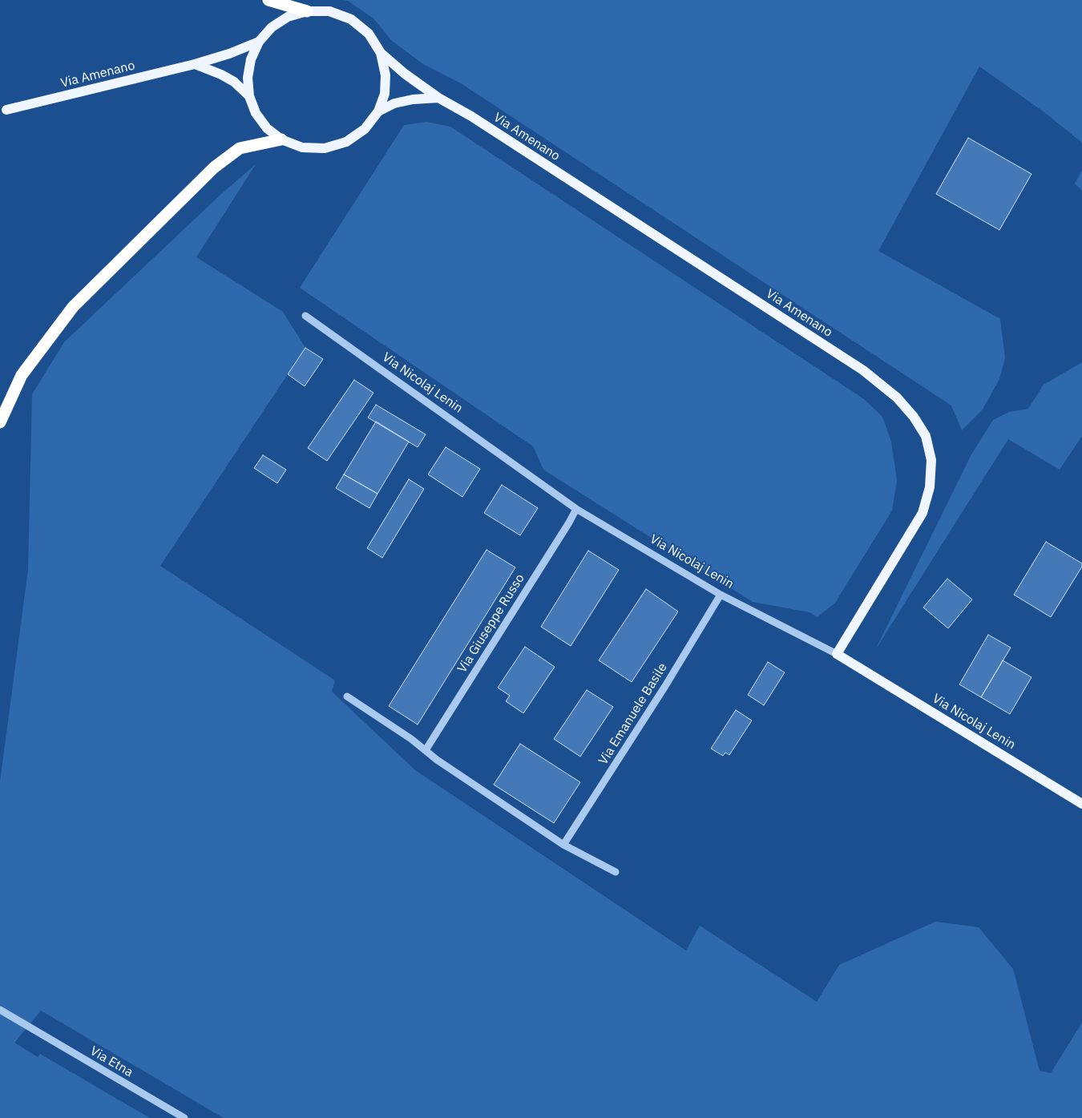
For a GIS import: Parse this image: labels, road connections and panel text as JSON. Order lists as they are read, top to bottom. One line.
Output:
{"streets":{"main road":["Via Amenano","Via Nicolaj Lenin"],"street":["Via Giuseppe Russo","Via Emanuele Basile","Via Etna"]},"crossings":[["Via Amenano","Via Nicolaj Lenin"],["Via Nicolaj Lenin","Via Giuseppe Russo"],["Via Nicolaj Lenin","Via Emanuele Basile"]]}
